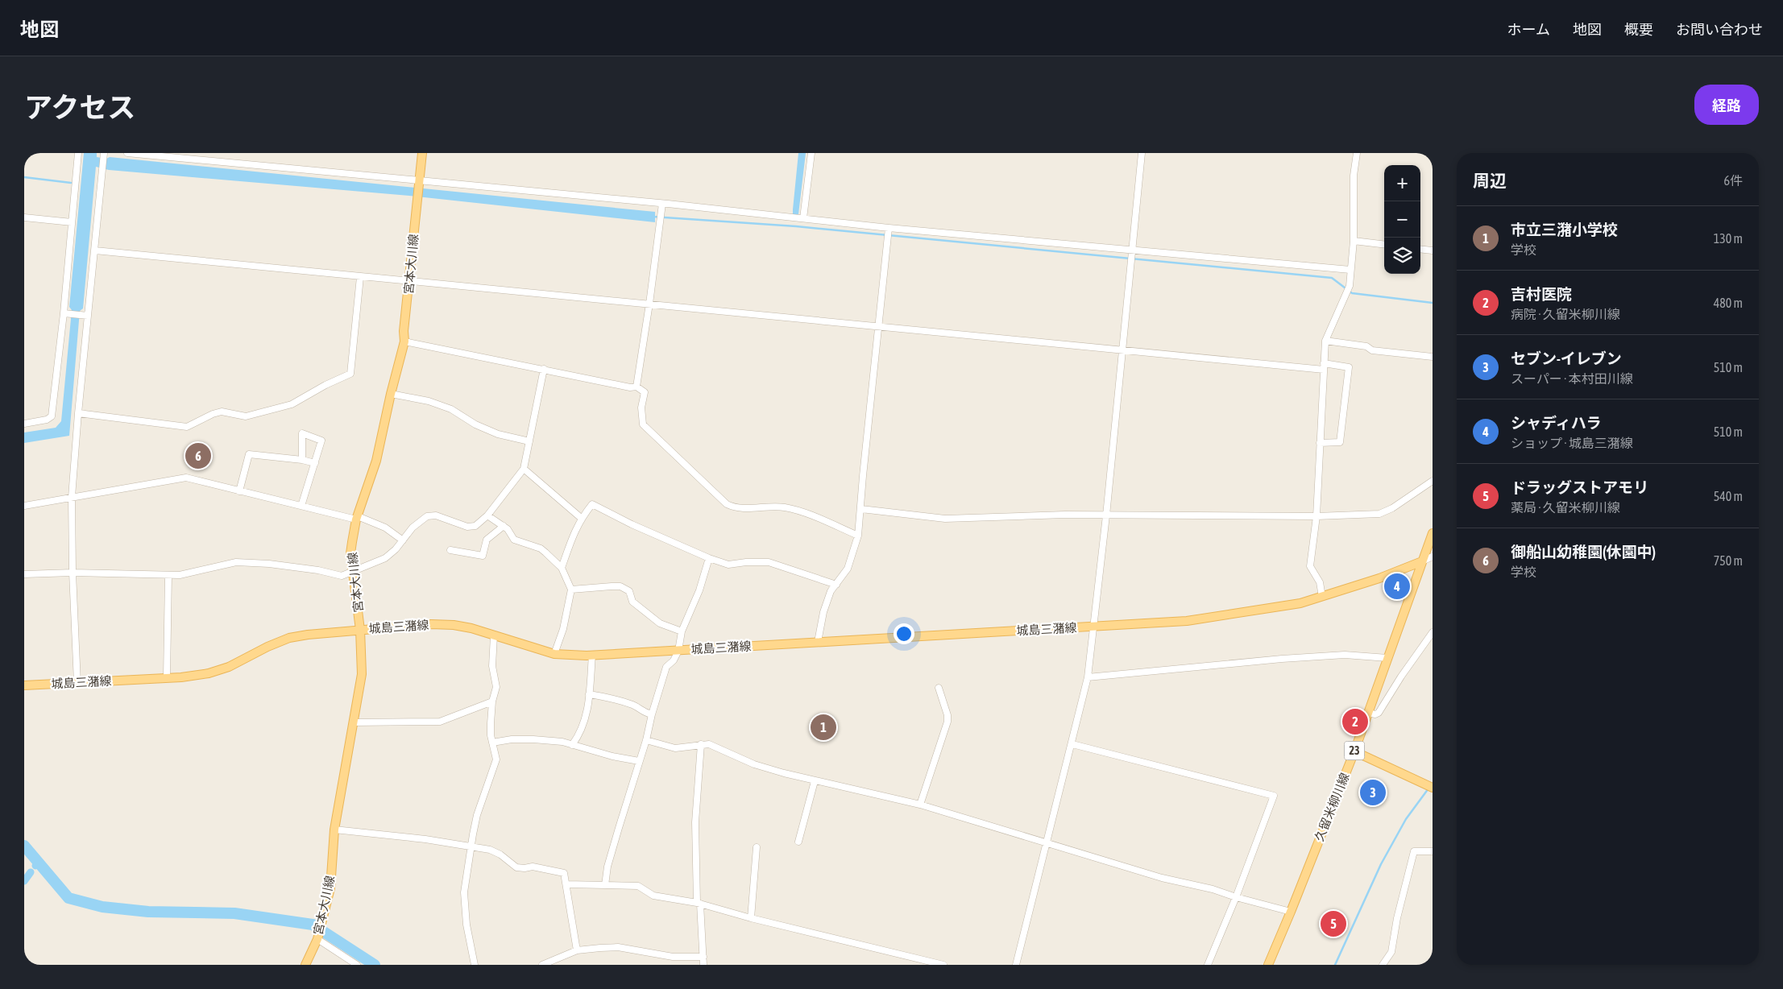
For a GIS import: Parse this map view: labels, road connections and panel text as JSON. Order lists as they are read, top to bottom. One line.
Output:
{"streets":{"main road":["宮本大川線","城島三潴線","23","久留米柳川線"]},"crossings":[["宮本大川線","城島三潴線"],["城島三潴線","久留米柳川線"]],"page":{"header":"地図","nav":["ホーム","地図","概要","お問い合わせ"],"title":"アクセス","buttons":"経路","heading":["周辺","6件"],"map_buttons":["+","−"],"list":[{"mark":"1","name":"市立三潴小学校","note":"学校","value":"130 m"},{"mark":"2","name":"吉村医院","note":"病院 · 久留米柳川線","value":"480 m"},{"mark":"3","name":"セブン-イレブン","note":"スーパー · 本村田川線","value":"510 m"},{"mark":"4","name":"シャディハラ","note":"ショップ · 城島三潴線","value":"510 m"},{"mark":"5","name":"ドラッグストアモリ","note":"薬局 · 久留米柳川線","value":"540 m"},{"mark":"6","name":"御船山幼稚園(休園中)","note":"学校","value":"750 m"}],"pins":["6","4","2","1","3","5"]}}
